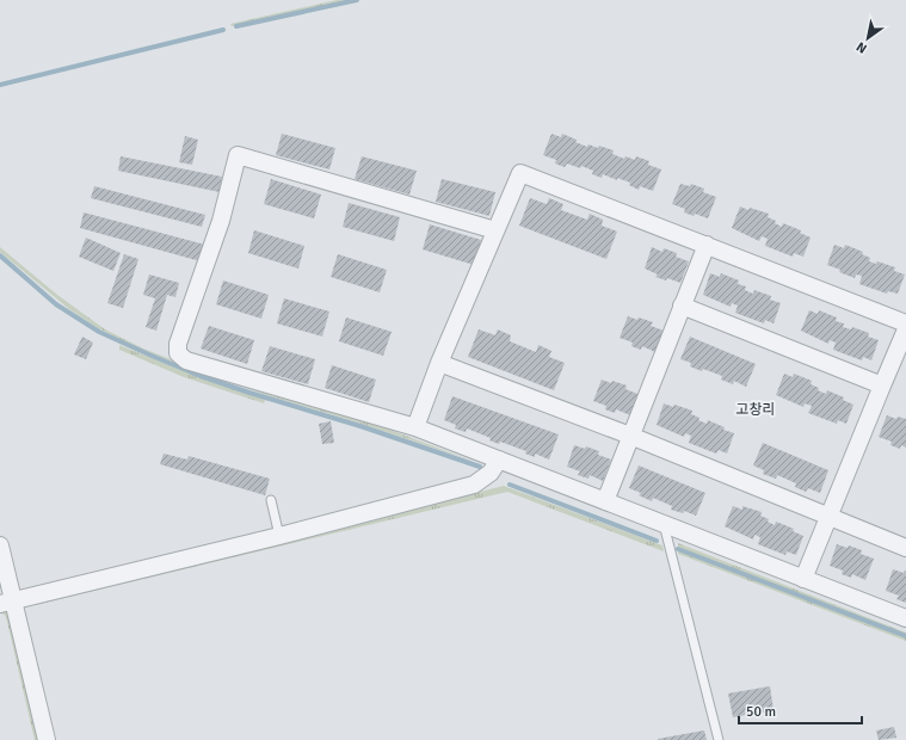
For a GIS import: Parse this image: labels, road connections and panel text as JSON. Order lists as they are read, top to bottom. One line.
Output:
{"districts":["고창리"],"scale_bar":"50 m","north":"bottom left"}
